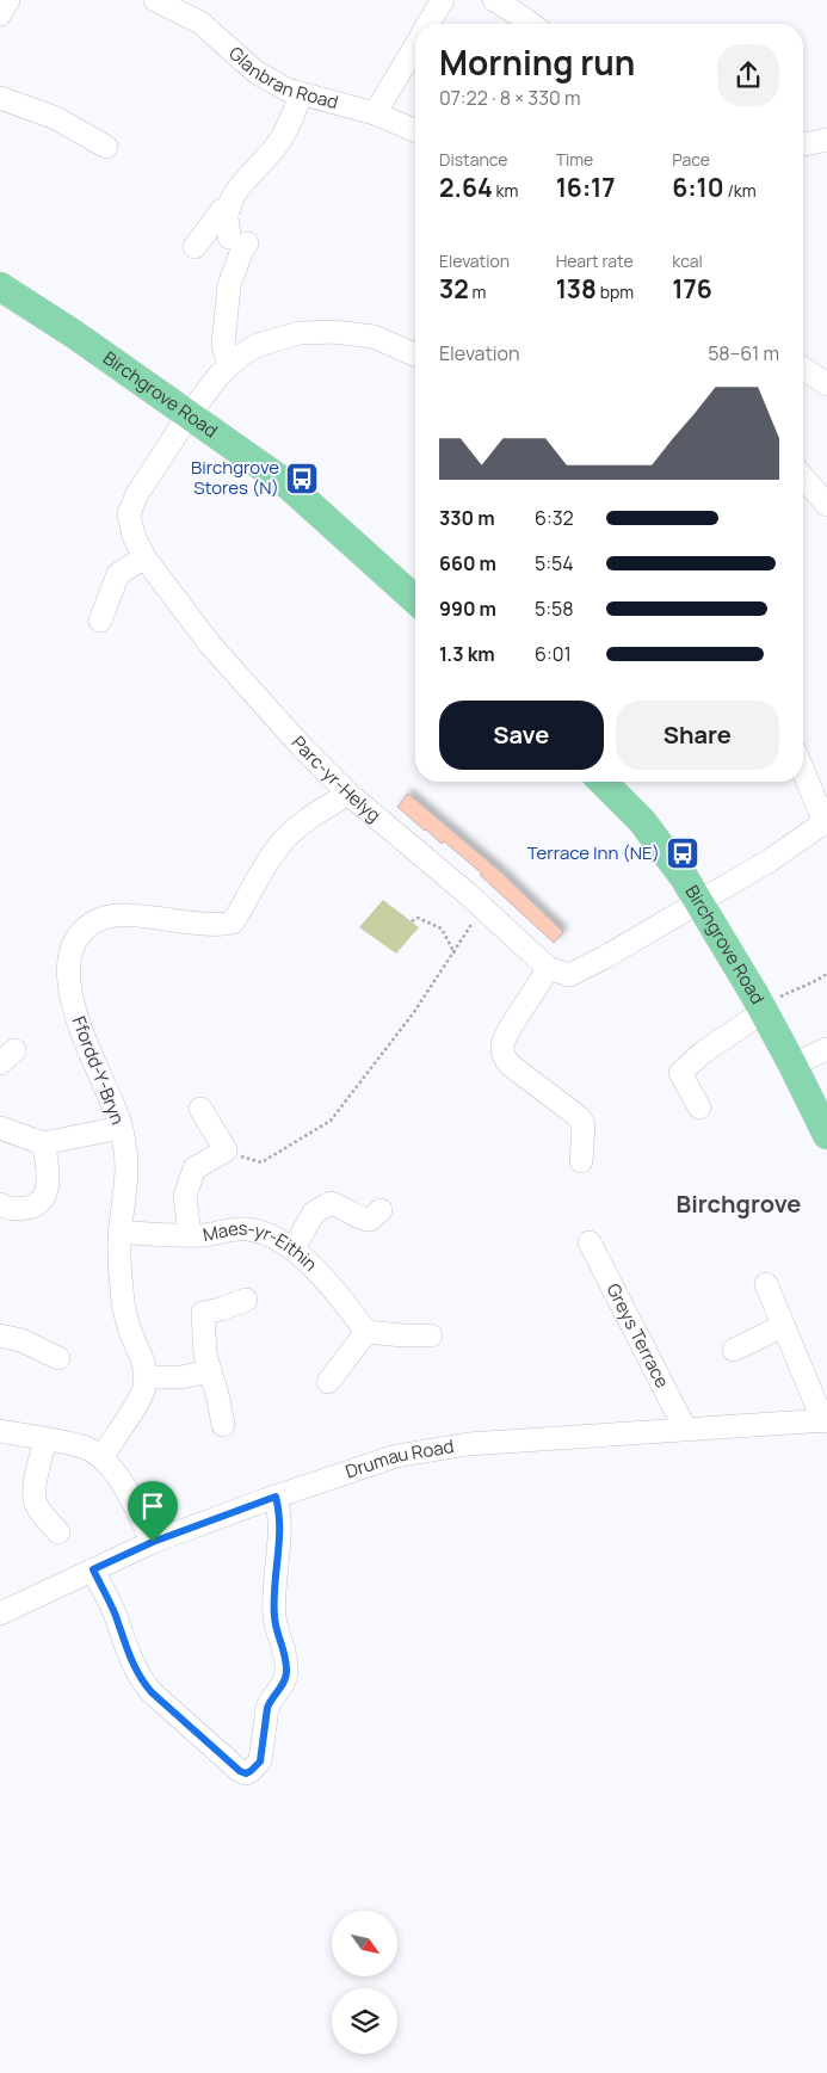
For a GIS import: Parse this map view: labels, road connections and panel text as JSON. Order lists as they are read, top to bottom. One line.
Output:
{"streets":{"main road":["Birchgrove Road"],"street":["Glanbran Road","Parc-yr-Helyg","Ffordd-Y-Bryn","Maes-yr-Eithin","Greys Terrace","Drumau Road"]},"crossings":[["Birchgrove Road","Parc-yr-Helyg"],["Parc-yr-Helyg","Ffordd-Y-Bryn"],["Ffordd-Y-Bryn","Maes-yr-Eithin"],["Greys Terrace","Drumau Road"]],"districts":["Birchgrove"],"places":{"bus stop":["Birchgrove Stores (N)","Terrace Inn (NE)"]},"north":"bottom right","page":{"heading":["Morning run","07:22 · 8 × 330 m"],"stats":[["Distance","2.64 km"],["Time","16:17"],["Pace","6:10 /km"],["Elevation","32 m"],["Heart rate","138 bpm"],["kcal","176"]],"chart":["Elevation","58–61 m"],"list":[{"name":"330 m","note":"6:32"},{"name":"660 m","note":"5:54"},{"name":"990 m","note":"5:58"},{"name":"1.3 km","note":"6:01"}],"buttons":["Save","Share"]}}
